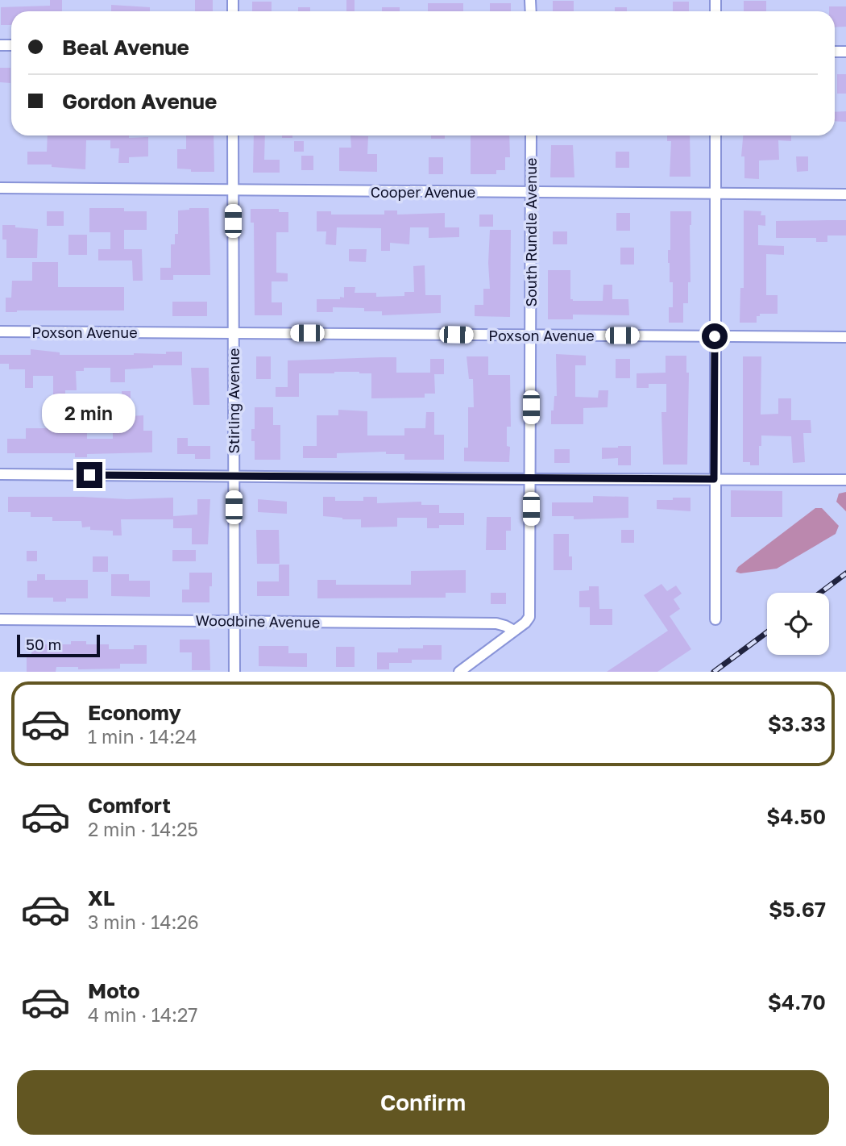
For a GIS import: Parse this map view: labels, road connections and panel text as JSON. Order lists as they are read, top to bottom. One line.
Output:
{"streets":{"street":["Cooper Avenue","South Rundle Avenue","Poxson Avenue","Stirling Avenue","Woodbine Avenue"]},"crossings":[["Cooper Avenue","South Rundle Avenue"],["Cooper Avenue","Stirling Avenue"],["South Rundle Avenue","Poxson Avenue"],["South Rundle Avenue","Woodbine Avenue"],["Poxson Avenue","Stirling Avenue"],["Stirling Avenue","Woodbine Avenue"]],"scale_bar":"50 m","page":{"banner":["Beal Avenue","Gordon Avenue"],"bubble":"2 min","scale":"50 m","list":[{"name":"Economy","note":"1 min · 14:24","value":"$3.33"},{"name":"Comfort","note":"2 min · 14:25","value":"$4.50"},{"name":"XL","note":"3 min · 14:26","value":"$5.67"},{"name":"Moto","note":"4 min · 14:27","value":"$4.70"}],"buttons":"Confirm"}}
